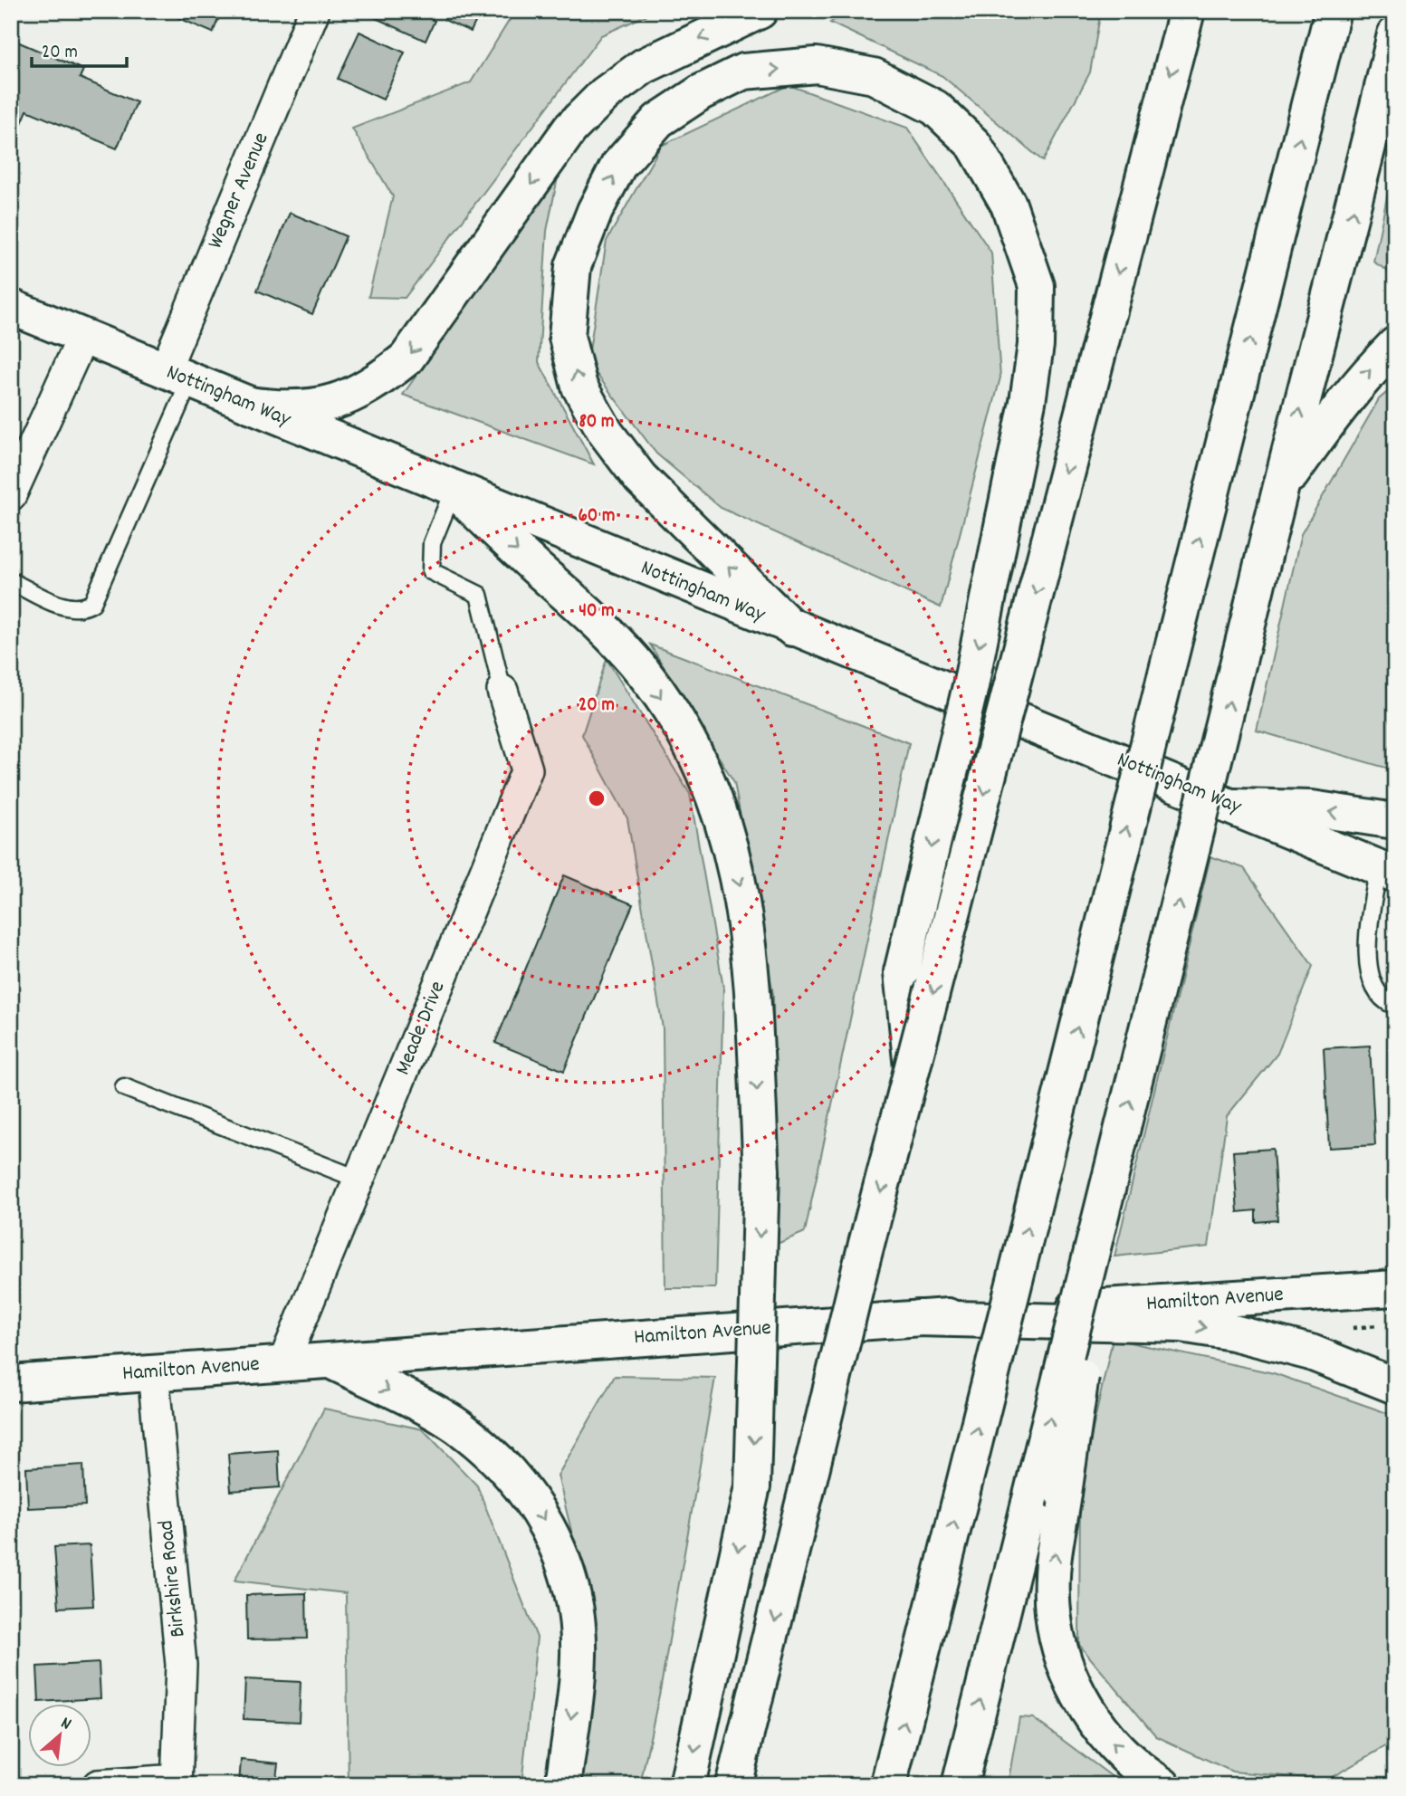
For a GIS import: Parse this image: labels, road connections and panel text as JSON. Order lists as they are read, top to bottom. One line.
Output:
{"streets":{"main road":["Nottingham Way","Hamilton Avenue"],"street":["Wegner Avenue","Meade Drive","Birkshire Road"]},"crossings":[["Wegner Avenue","Nottingham Way"],["Meade Drive","Hamilton Avenue"],["Hamilton Avenue","Birkshire Road"]],"scale_bar":"20 m","north":"top right","rings":["80 m","60 m","40 m","20 m"]}
